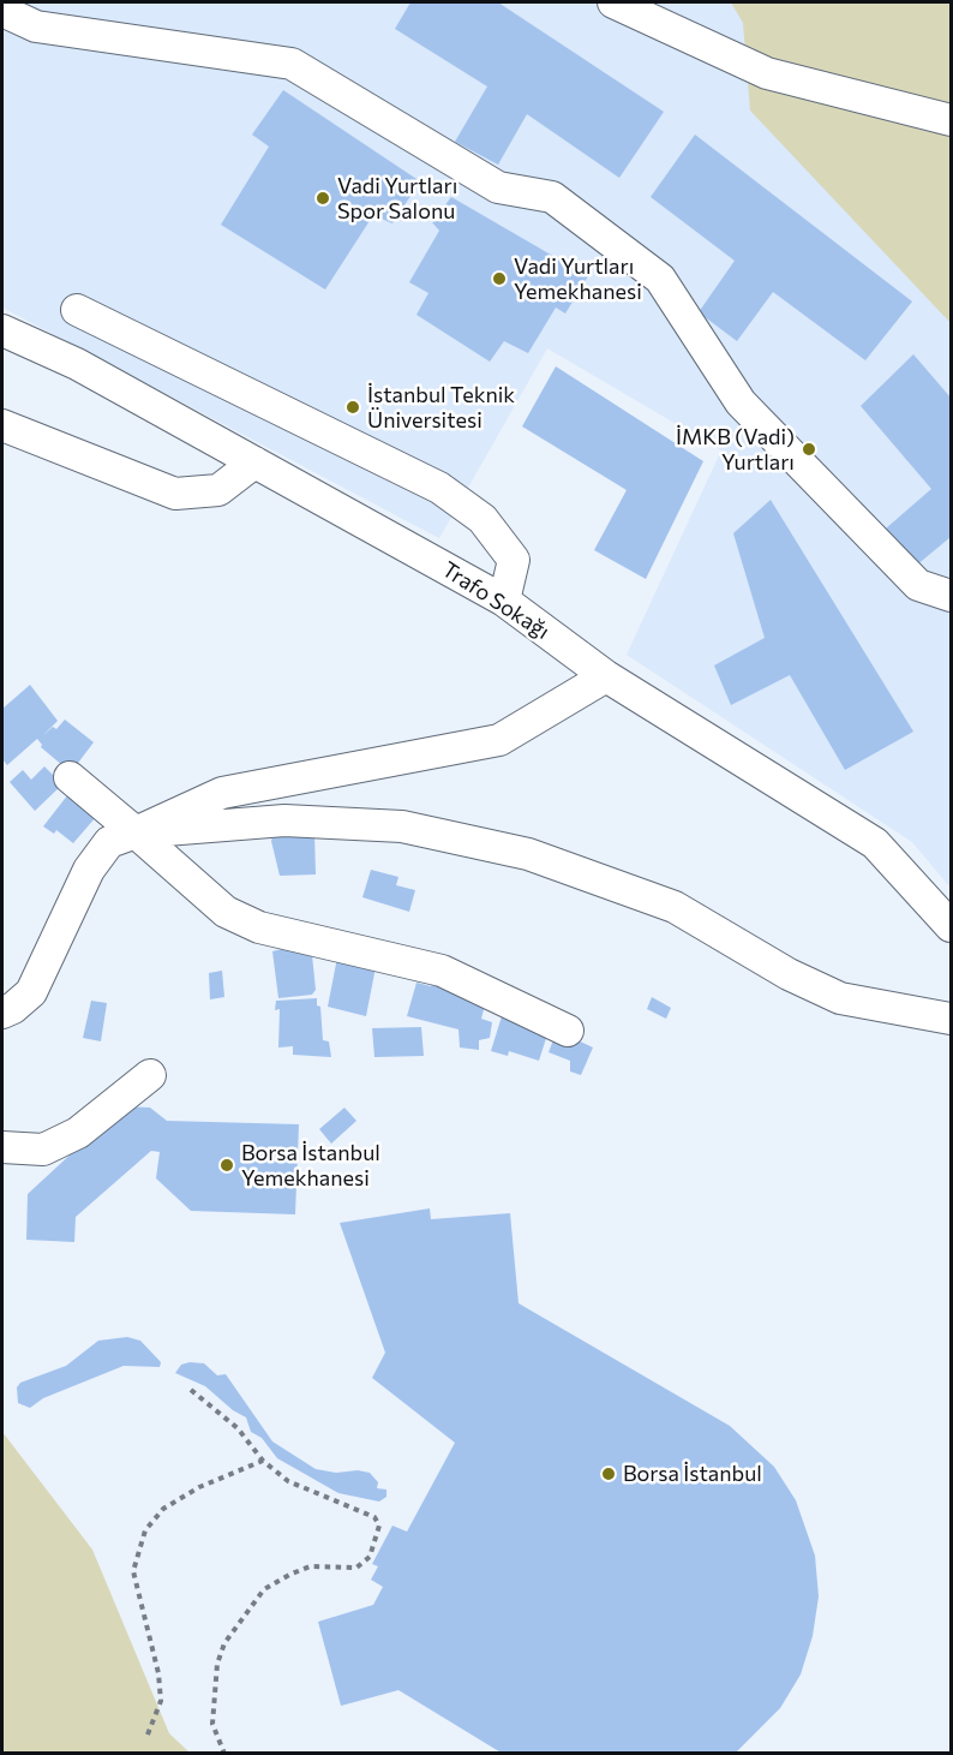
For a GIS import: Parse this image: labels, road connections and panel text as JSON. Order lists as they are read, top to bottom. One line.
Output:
{"streets":{"street":["Trafo Sokağı"]},"places":["Vadi Yurtları Spor Salonu","Vadi Yurtları Yemekhanesi","İstanbul Teknik Üniversitesi","İMKB (Vadi) Yurtları","Borsa İstanbul Yemekhanesi","Borsa İstanbul"]}
